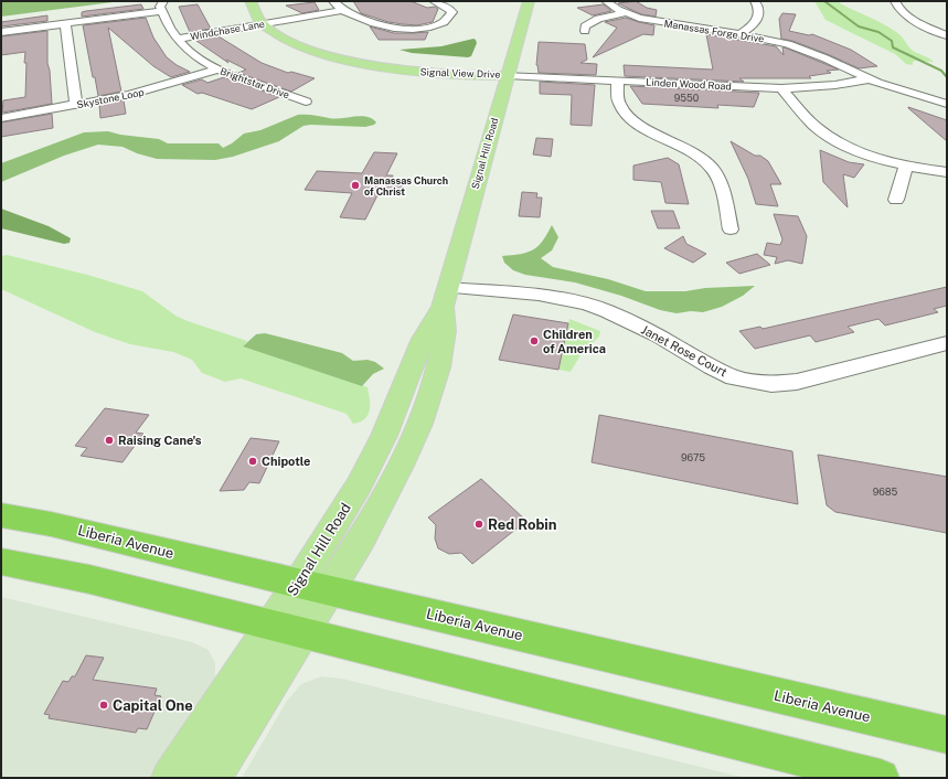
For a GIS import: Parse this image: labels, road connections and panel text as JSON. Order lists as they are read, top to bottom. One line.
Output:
{"streets":{"highway":["Liberia Avenue"],"main road":["Signal View Drive","Signal Hill Road"],"street":["Windchase Lane","Manassas Forge Drive","Brightstar Drive","Linden Wood Road","Skystone Loop","Janet Rose Court"]},"crossings":[["Windchase Lane","Signal View Drive"],["Windchase Lane","Brightstar Drive"],["Manassas Forge Drive","Linden Wood Road"],["Signal View Drive","Linden Wood Road"],["Signal View Drive","Signal Hill Road"],["Brightstar Drive","Skystone Loop"],["Linden Wood Road","Signal Hill Road"],["Signal Hill Road","Janet Rose Court"],["Signal Hill Road","Liberia Avenue"]],"places":["Manassas Church of Christ","Children of America","Raising Cane's","Chipotle","Red Robin","Capital One"],"house_numbers":["9550","9675","9685"]}
